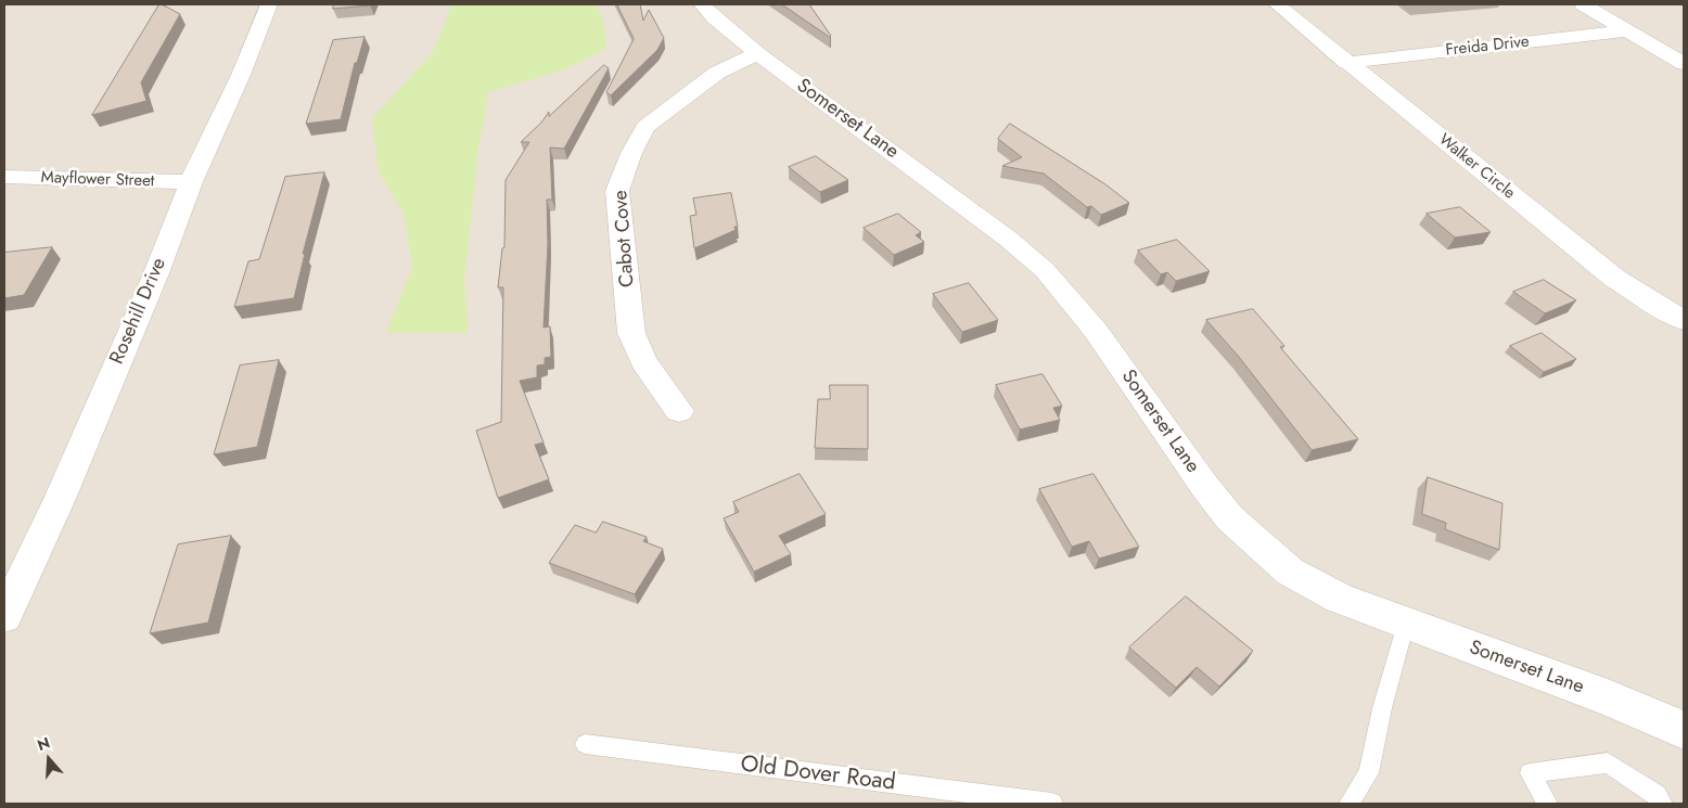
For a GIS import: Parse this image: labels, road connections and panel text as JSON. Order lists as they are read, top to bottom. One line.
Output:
{"streets":{"street":["Freida Drive","Somerset Lane","Walker Circle","Mayflower Street","Cabot Cove","Rosehill Drive"],"lane":["Old Dover Road"]},"crossings":[["Freida Drive","Walker Circle"],["Somerset Lane","Cabot Cove"],["Mayflower Street","Rosehill Drive"]],"north":"top"}
